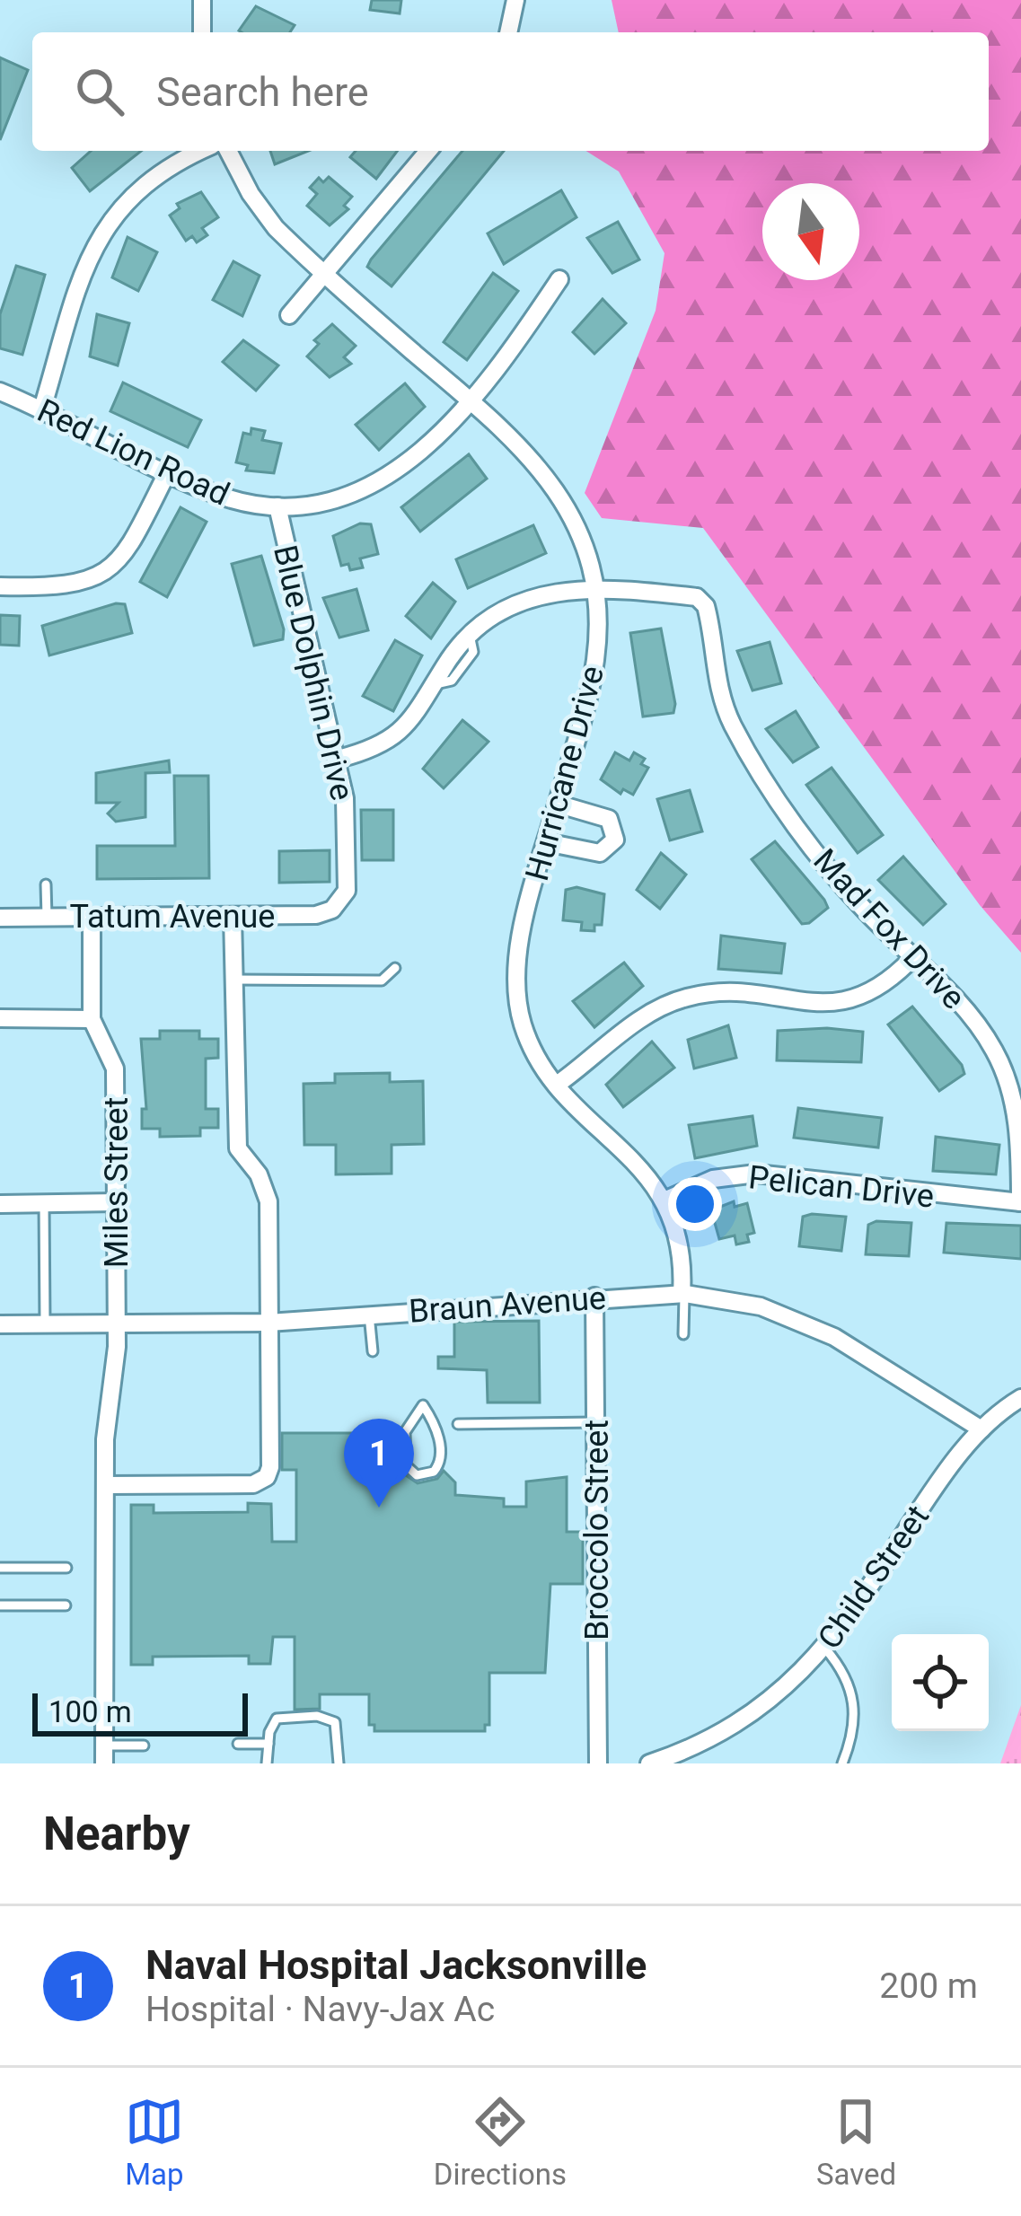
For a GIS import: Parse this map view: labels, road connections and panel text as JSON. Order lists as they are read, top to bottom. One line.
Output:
{"streets":{"street":["Red Lion Road","Blue Dolphin Drive","Hurricane Drive","Tatum Avenue","Mad Fox Drive","Miles Street","Pelican Drive","Braun Avenue","Broccolo Street","Child Street"]},"crossings":[["Red Lion Road","Blue Dolphin Drive"],["Red Lion Road","Hurricane Drive"],["Blue Dolphin Drive","Tatum Avenue"],["Hurricane Drive","Mad Fox Drive"],["Hurricane Drive","Pelican Drive"],["Hurricane Drive","Braun Avenue"],["Tatum Avenue","Miles Street"],["Mad Fox Drive","Pelican Drive"],["Miles Street","Braun Avenue"],["Braun Avenue","Broccolo Street"],["Braun Avenue","Child Street"]],"scale_bar":"100 m","north":"bottom","page":{"search":"Search here","pins":"1","scale":"100 m","heading":"Nearby","list":[{"mark":"1","name":"Naval Hospital Jacksonville","note":"Hospital · Navy-Jax Ac","value":"200 m"}],"nav":["Map","Directions","Saved"]}}
